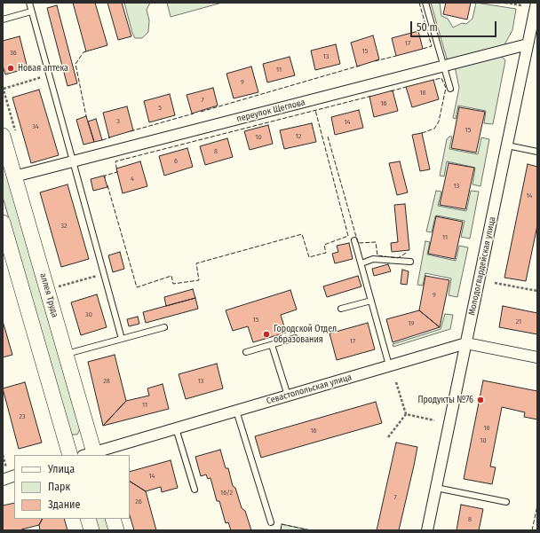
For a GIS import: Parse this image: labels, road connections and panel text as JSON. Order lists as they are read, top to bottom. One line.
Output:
{"streets":{"main road":["аллея Труда"],"street":["переулок Щеглова","Молодогвардейская улица","Севастопольская улица"]},"crossings":[["переулок Щеглова","Молодогвардейская улица"],["переулок Щеглова","аллея Труда"],["Молодогвардейская улица","Севастопольская улица"],["аллея Труда","Севастопольская улица"]],"places":["Новая аптека","Городской Отдел образования","Продукты №76"],"house_numbers":["17","15","36","13","11","9","18","7","16","5","3","14","34","15","12","10","8","6","4","13","14","32","11","9","30","15","21","19","17","28","13","11","23","18","16","10","14","16/2","7","26","8"],"legend":["Улица","Парк","Здание"],"scale_bar":"50 m"}
